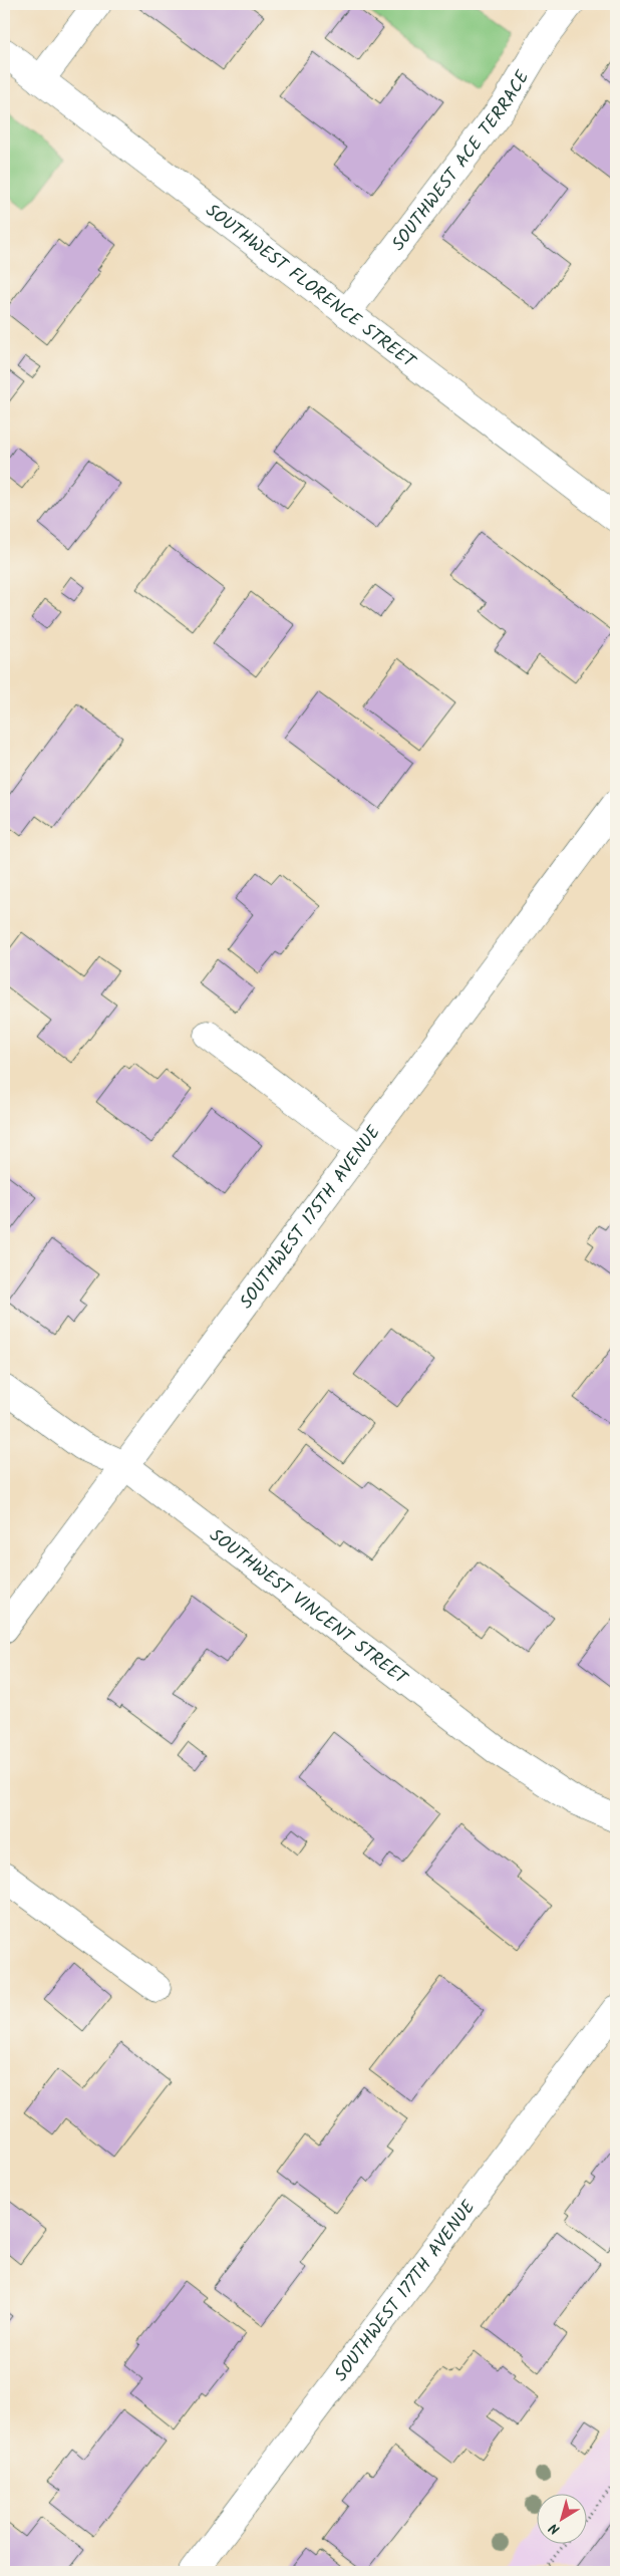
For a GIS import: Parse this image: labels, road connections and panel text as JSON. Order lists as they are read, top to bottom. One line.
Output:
{"streets":{"street":["SOUTHWEST ACE TERRACE","SOUTHWEST FLORENCE STREET","SOUTHWEST 175TH AVENUE","SOUTHWEST VINCENT STREET","SOUTHWEST 177TH AVENUE"]},"crossings":[["SOUTHWEST ACE TERRACE","SOUTHWEST FLORENCE STREET"],["SOUTHWEST 175TH AVENUE","SOUTHWEST VINCENT STREET"]],"north":"bottom left"}
